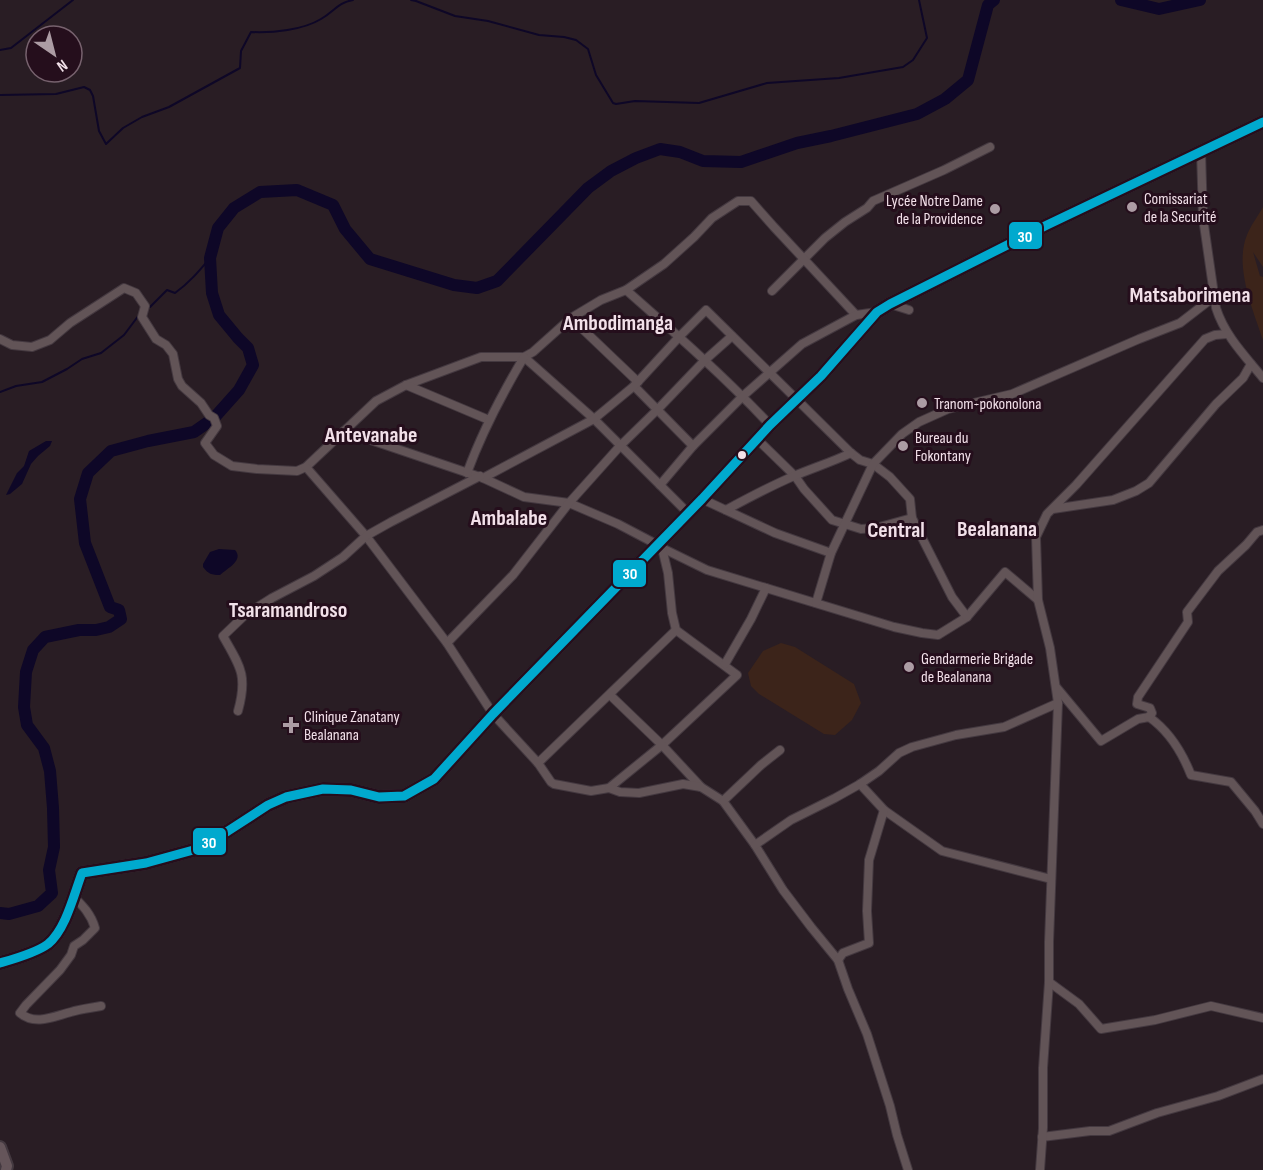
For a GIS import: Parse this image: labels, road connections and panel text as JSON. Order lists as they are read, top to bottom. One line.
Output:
{"districts":["Matsaborimena","Ambodimanga","Antevanabe","Ambalabe","Bealanana","Central","Tsaramandroso"],"places":{"other":["Comissariat de la Securité","Lycée Notre Dame de la Providence","Tranom-pokonolona","Bureau du Fokontany","Gendarmerie Brigade de Bealanana"],"health":["Clinique Zanatany Bealanana"]},"lines":["transit line 30"],"north":"bottom right"}
